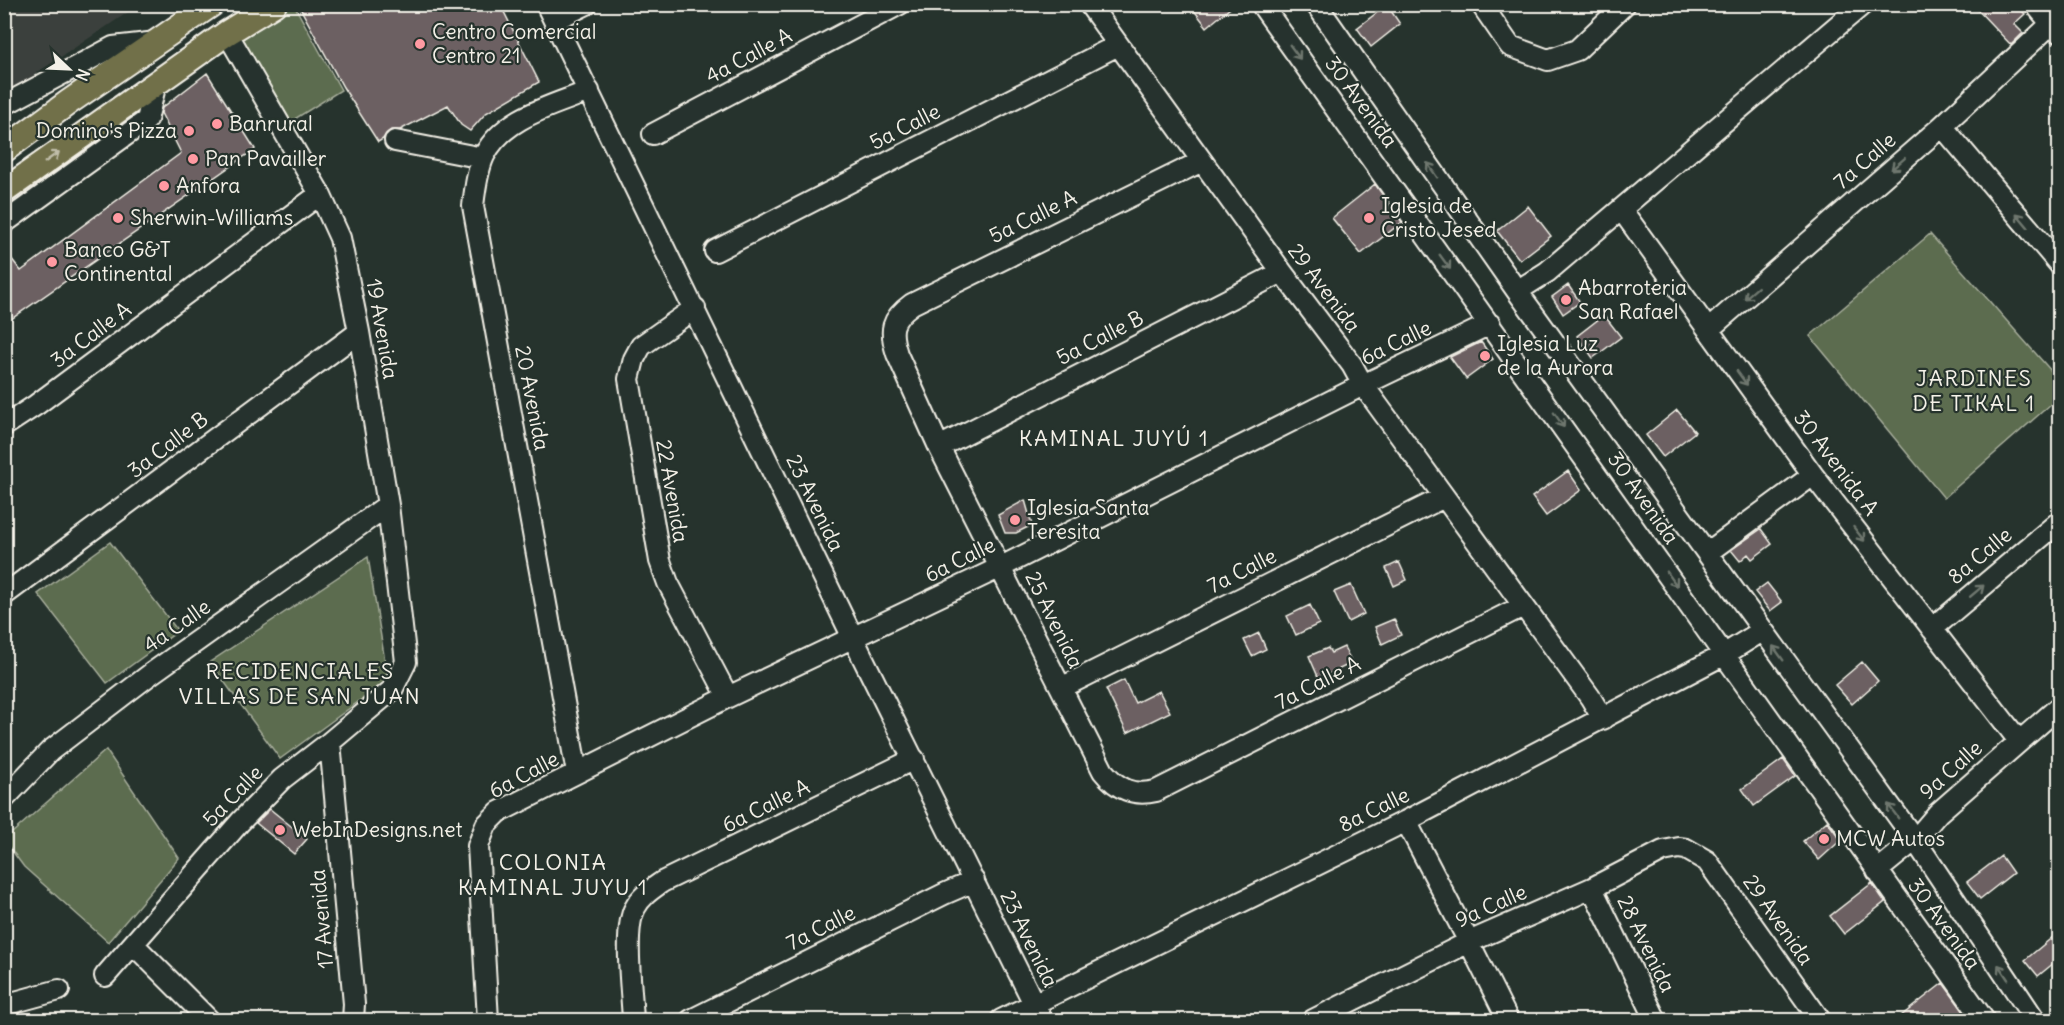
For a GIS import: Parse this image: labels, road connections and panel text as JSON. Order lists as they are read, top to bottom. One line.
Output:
{"streets":{"street":["4a Calle A","30 Avenida","5a Calle","7a Calle","5a Calle A","29 Avenida","19 Avenida","3a Calle A","5a Calle B","6a Calle","20 Avenida","3a Calle B","30 Avenida A","22 Avenida","23 Avenida","8a Calle","25 Avenida","4a Calle","7a Calle A","9a Calle","6a Calle A","17 Avenida","28 Avenida"]},"crossings":[["30 Avenida","6a Calle"],["30 Avenida","8a Calle"],["30 Avenida","9a Calle"],["5a Calle","29 Avenida"],["5a Calle","19 Avenida"],["5a Calle","17 Avenida"],["7a Calle","29 Avenida"],["7a Calle","30 Avenida A"],["7a Calle","23 Avenida"],["7a Calle","25 Avenida"],["5a Calle A","29 Avenida"],["5a Calle A","25 Avenida"],["29 Avenida","5a Calle B"],["29 Avenida","6a Calle"],["29 Avenida","8a Calle"],["29 Avenida","7a Calle A"],["29 Avenida","9a Calle"],["19 Avenida","3a Calle A"],["19 Avenida","3a Calle B"],["19 Avenida","4a Calle"],["5a Calle B","25 Avenida"],["6a Calle","20 Avenida"],["6a Calle","22 Avenida"],["6a Calle","23 Avenida"],["6a Calle","25 Avenida"],["20 Avenida","23 Avenida"],["30 Avenida A","8a Calle"],["30 Avenida A","9a Calle"],["22 Avenida","23 Avenida"],["23 Avenida","8a Calle"],["23 Avenida","6a Calle A"],["25 Avenida","7a Calle A"],["9a Calle","28 Avenida"]],"one_way":["30 Avenida A"],"districts":["JARDINES DE TIKAL 1","KAMINAL JUYÚ 1","RECIDENCIALES VILLAS DE SAN JUAN","COLONIA KAMINAL JUYU 1"],"places":["Centro Comercial Centro 21","Banrural","Domino's Pizza","Pan Pavailler","Anfora","Sherwin-Williams","Iglesia de Cristo Jesed","Banco G&T Continental","Abarroteria San Rafael","Iglesia Luz de la Aurora","Iglesia Santa Teresita","WebInDesigns.net","MCW Autos"],"north":"bottom right"}
